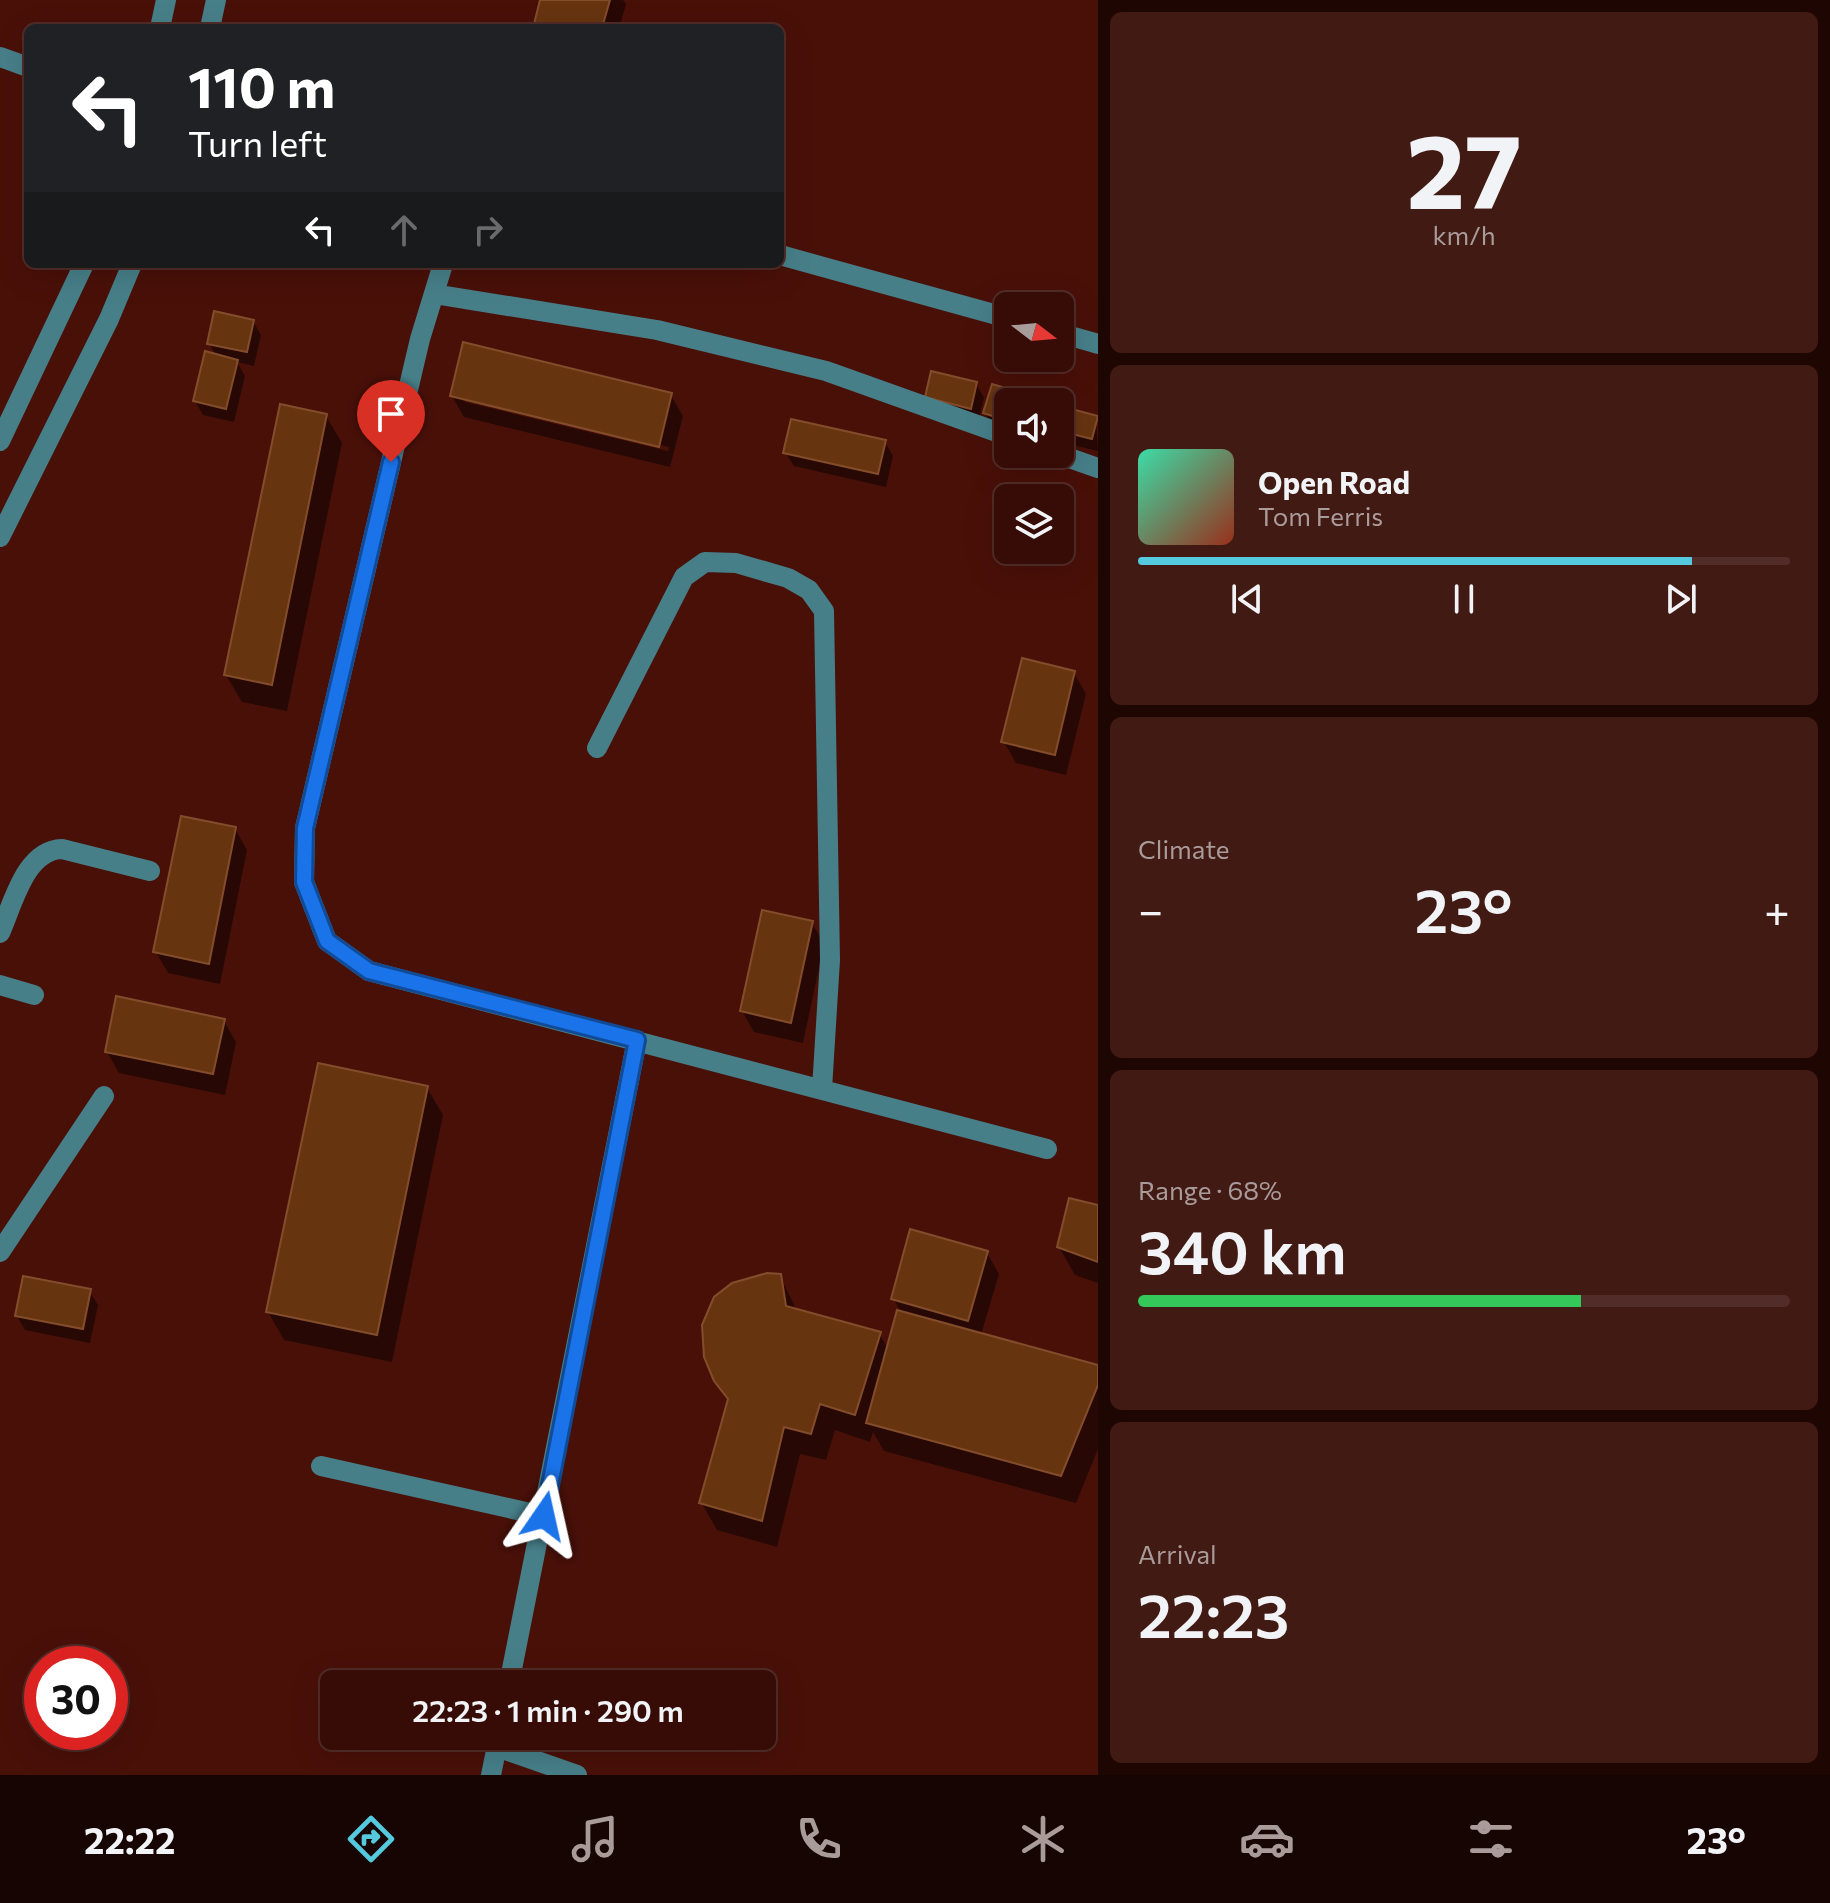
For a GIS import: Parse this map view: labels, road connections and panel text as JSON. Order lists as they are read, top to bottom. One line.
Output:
{"north":"right","page":{"tile":[["27","km/h"],"Climate",["Range · 68%","340 km"],["Arrival","22:23"]],"turn":["110 m","Turn left"],"song":["Open Road","Tom Ferris"],"heat":["−","23°","+"],"limit":"30","trip":"22:23 · 1 min · 290 m","tabs":["22:22","23°"]}}
